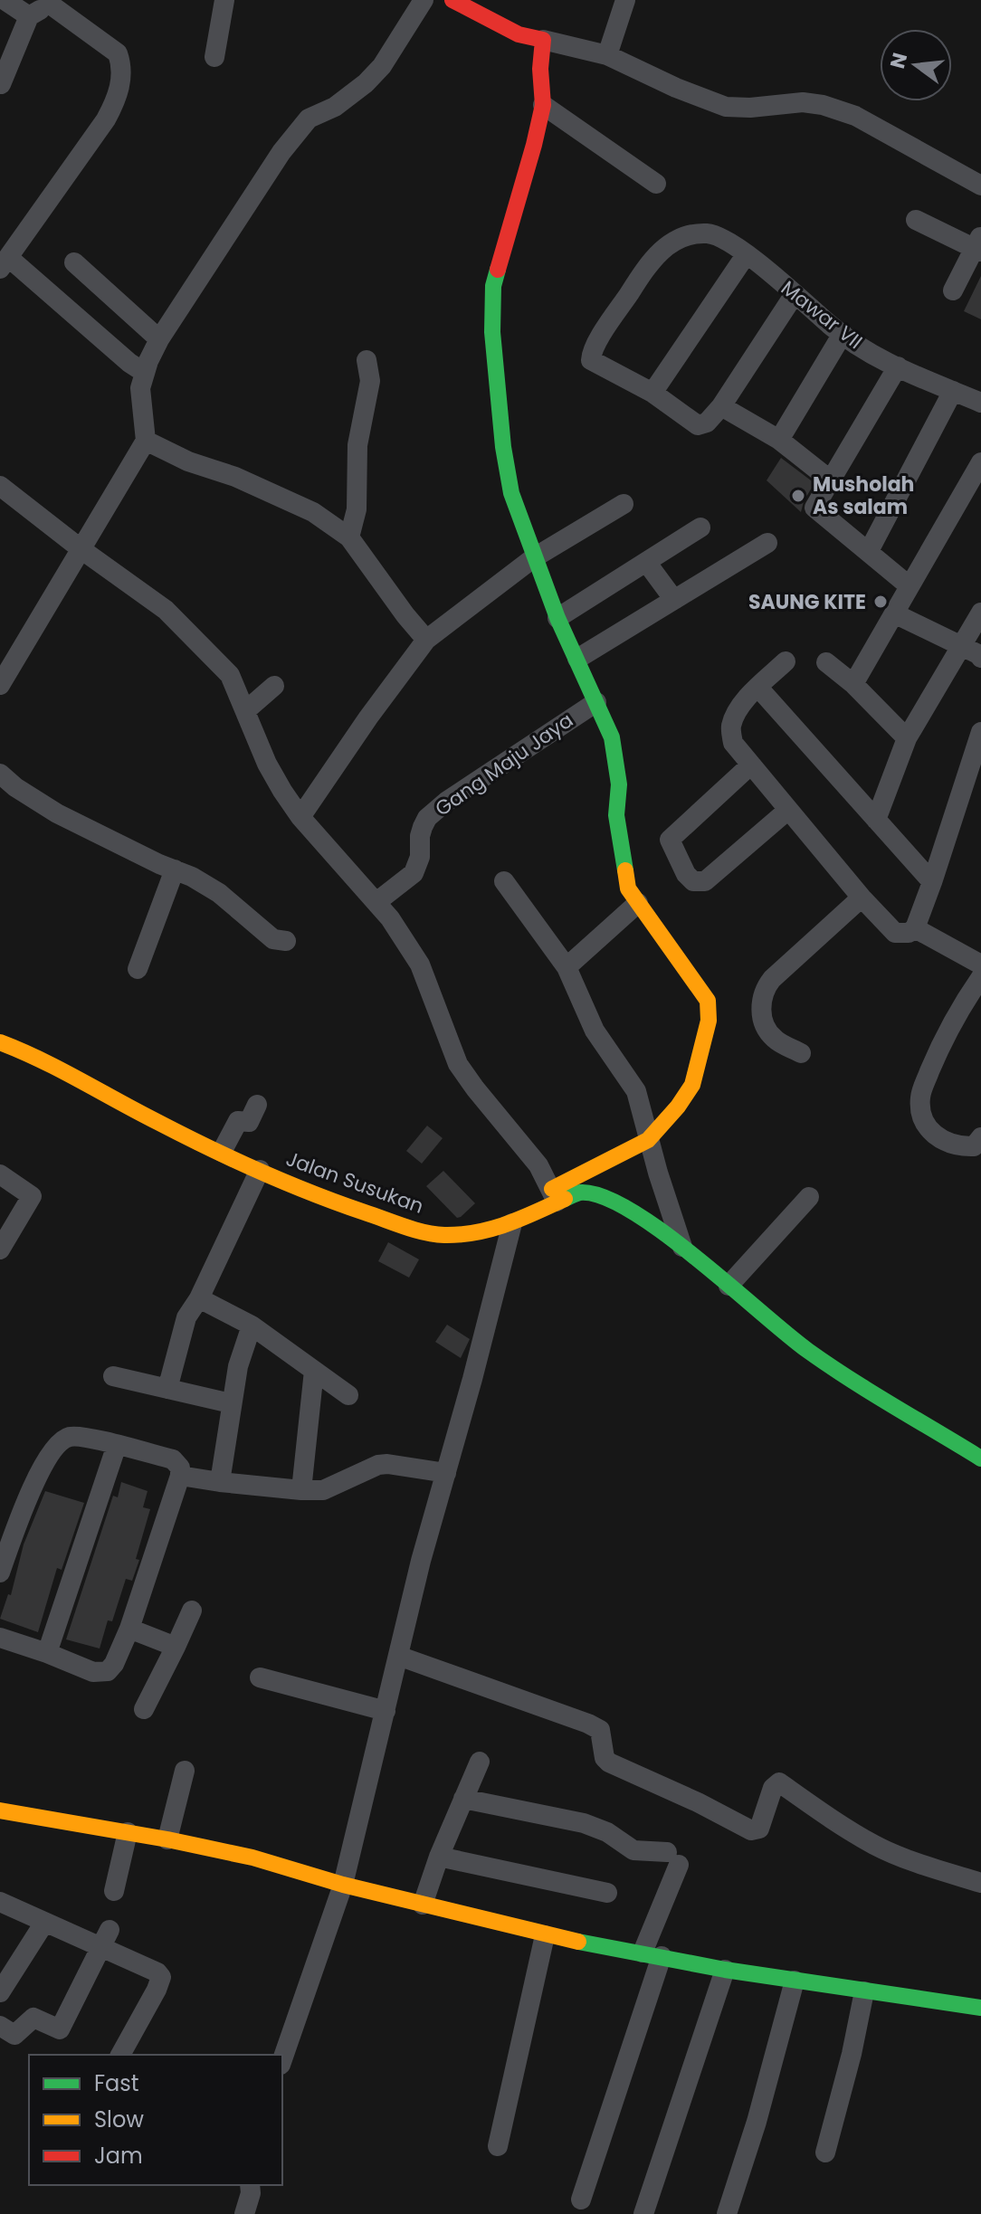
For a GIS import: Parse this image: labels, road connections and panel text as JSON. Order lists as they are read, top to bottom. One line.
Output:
{"streets":{"street":["Mawar VII","Gang Maju Jaya","Jalan Susukan"]},"places":["Musholah As salam","SAUNG KITE"],"legend":["Fast","Slow","Jam"],"north":"left"}
